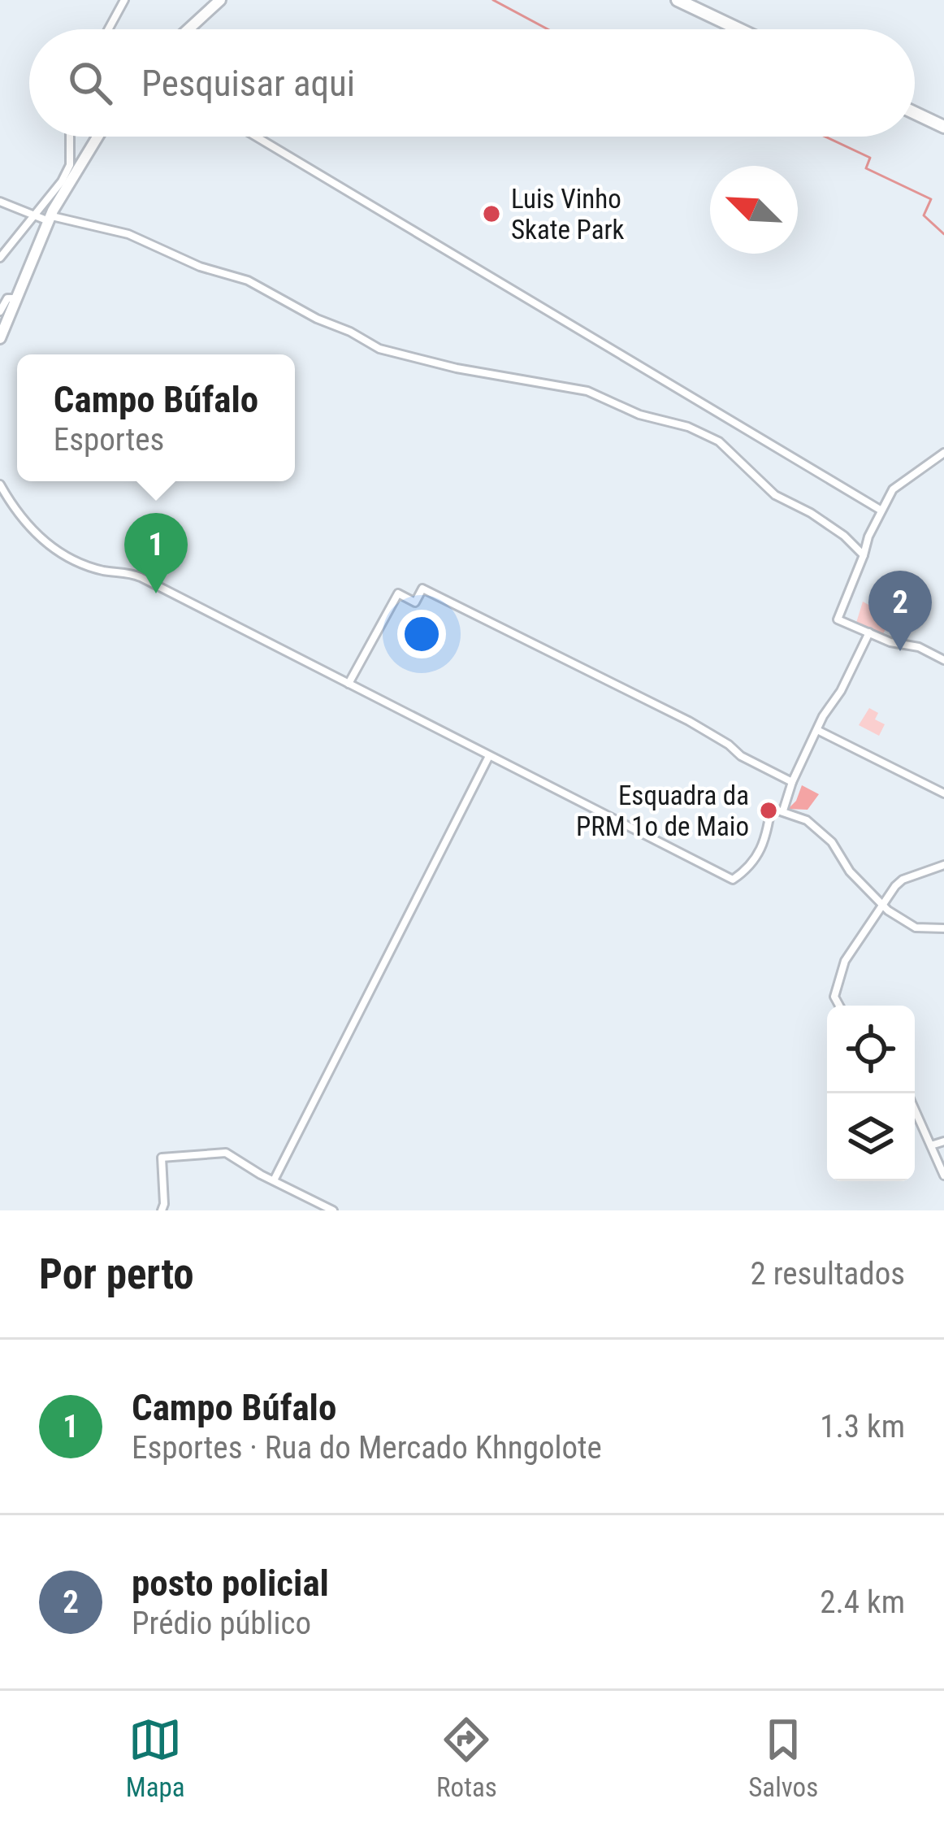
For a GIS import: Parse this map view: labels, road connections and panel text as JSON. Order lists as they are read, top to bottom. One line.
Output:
{"places":["Luis Vinho Skate Park","Esquadra da PRM 1o de Maio"],"north":"top left","page":{"search":"Pesquisar aqui","popup":["Campo Búfalo","Esportes"],"pins":["1","2"],"heading":["Por perto","2 resultados"],"list":[{"mark":"1","name":"Campo Búfalo","note":"Esportes · Rua do Mercado Khngolote","value":"1.3 km"},{"mark":"2","name":"posto policial","note":"Prédio público","value":"2.4 km"}],"nav":["Mapa","Rotas","Salvos"]}}
